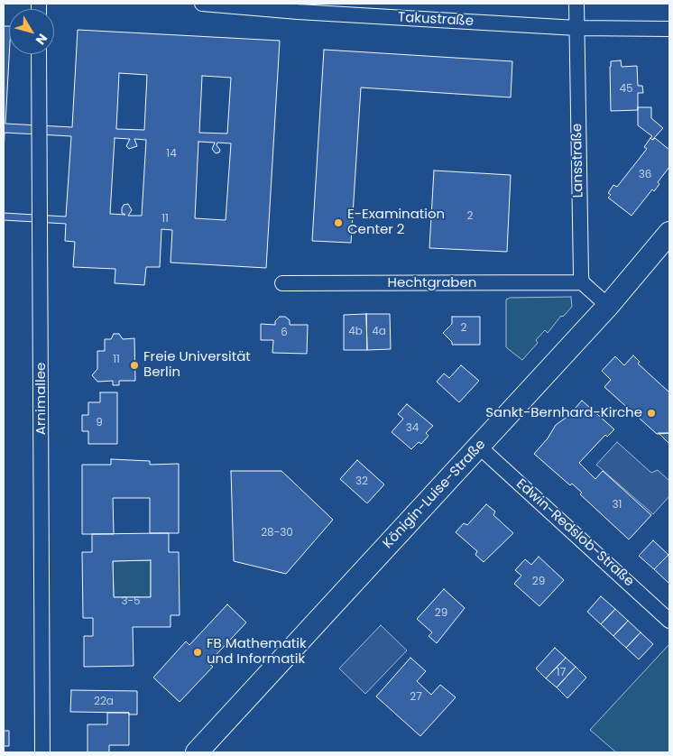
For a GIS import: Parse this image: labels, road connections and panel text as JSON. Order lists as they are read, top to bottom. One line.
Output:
{"streets":{"main road":["Königin-Luise-Straße"],"street":["Takustraße","Lansstraße","Hechtgraben","Arnimallee","Edwin-Redslob-Straße"]},"crossings":[["Takustraße","Lansstraße"],["Lansstraße","Hechtgraben"],["Königin-Luise-Straße","Edwin-Redslob-Straße"]],"places":["E-Examination Center 2","Freie Universität Berlin","Sankt-Bernhard-Kirche","FB Mathematik und Informatik"],"house_numbers":["45","14","36","2","11","2","4b","4a","6","11","9","34","32","31","28-30","29","3-5","29","17","27","22a"],"north":"bottom right"}
